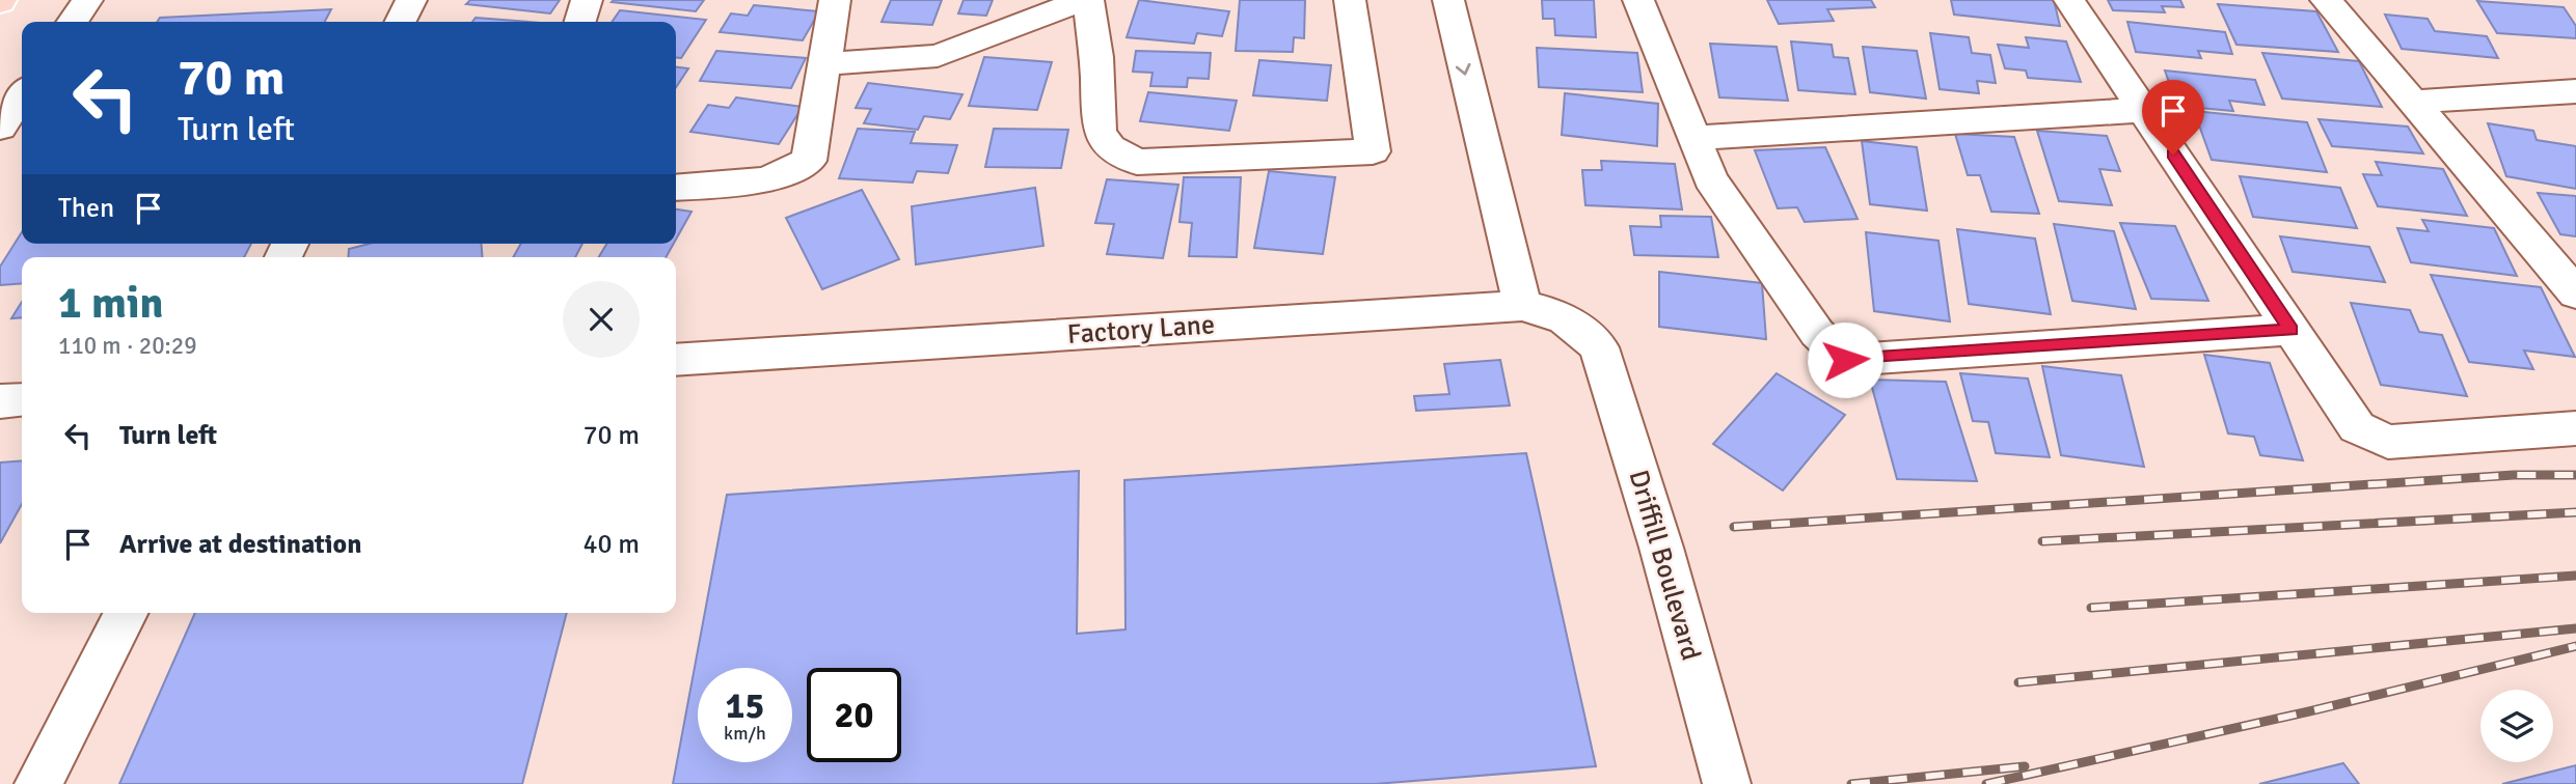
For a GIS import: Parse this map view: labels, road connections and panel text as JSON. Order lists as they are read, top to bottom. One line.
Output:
{"streets":{"street":["Factory Lane","Driffill Boulevard"]},"crossings":[["Factory Lane","Driffill Boulevard"]],"page":{"turn":["70 m","Turn left"],"then":"Then","heading":["1 min","110 m · 20:29"],"list":[{"name":"Turn left","value":"70 m"},{"name":"Arrive at destination","value":"40 m"}],"speed":"15 km/h","limit":"20"}}
